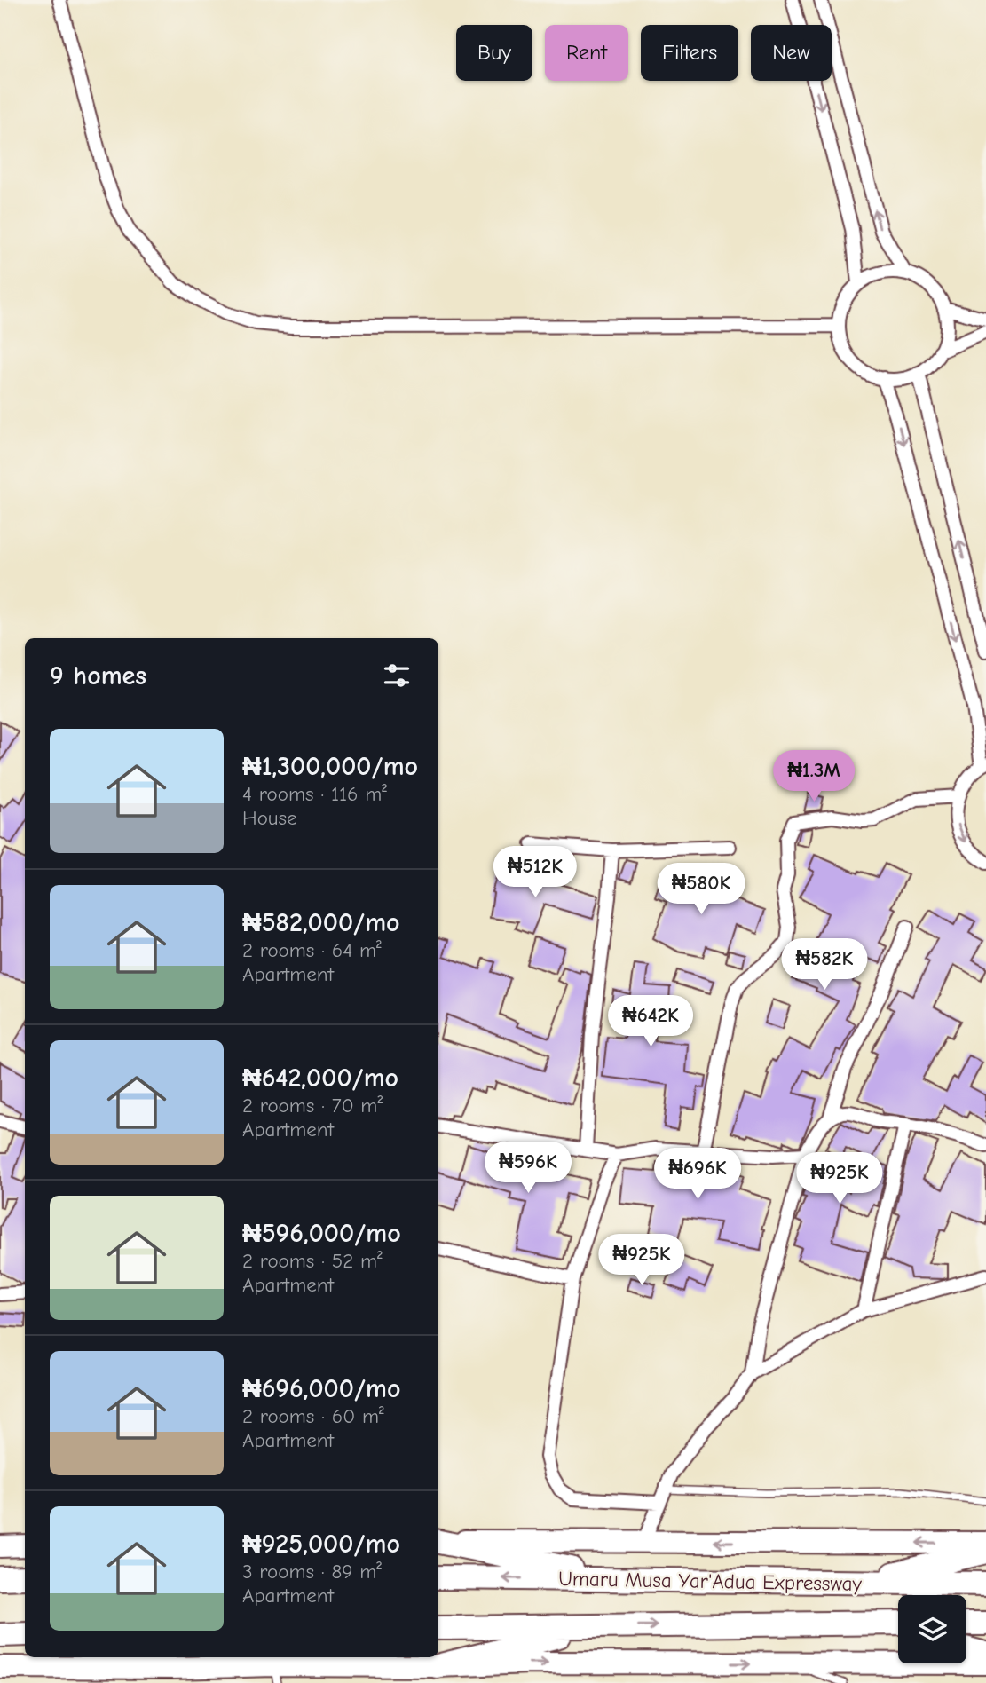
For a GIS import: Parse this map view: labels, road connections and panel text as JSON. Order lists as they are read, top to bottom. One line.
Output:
{"streets":{"highway":["Umaru Musa Yar'Adua Expressway"]},"page":{"chip":["Buy","Rent","Filters","New"],"heading":"9 homes","list":[{"name":"₦1,300,000/mo","note":"4 rooms · 116 m² · House"},{"name":"₦582,000/mo","note":"2 rooms · 64 m² · Apartment"},{"name":"₦642,000/mo","note":"2 rooms · 70 m² · Apartment"},{"name":"₦596,000/mo","note":"2 rooms · 52 m² · Apartment"},{"name":"₦696,000/mo","note":"2 rooms · 60 m² · Apartment"},{"name":"₦925,000/mo","note":"3 rooms · 89 m² · Apartment"}],"price":["₦1.3M","₦512K","₦580K","₦582K","₦642K","₦596K","₦696K","₦925K","₦925K"]}}
